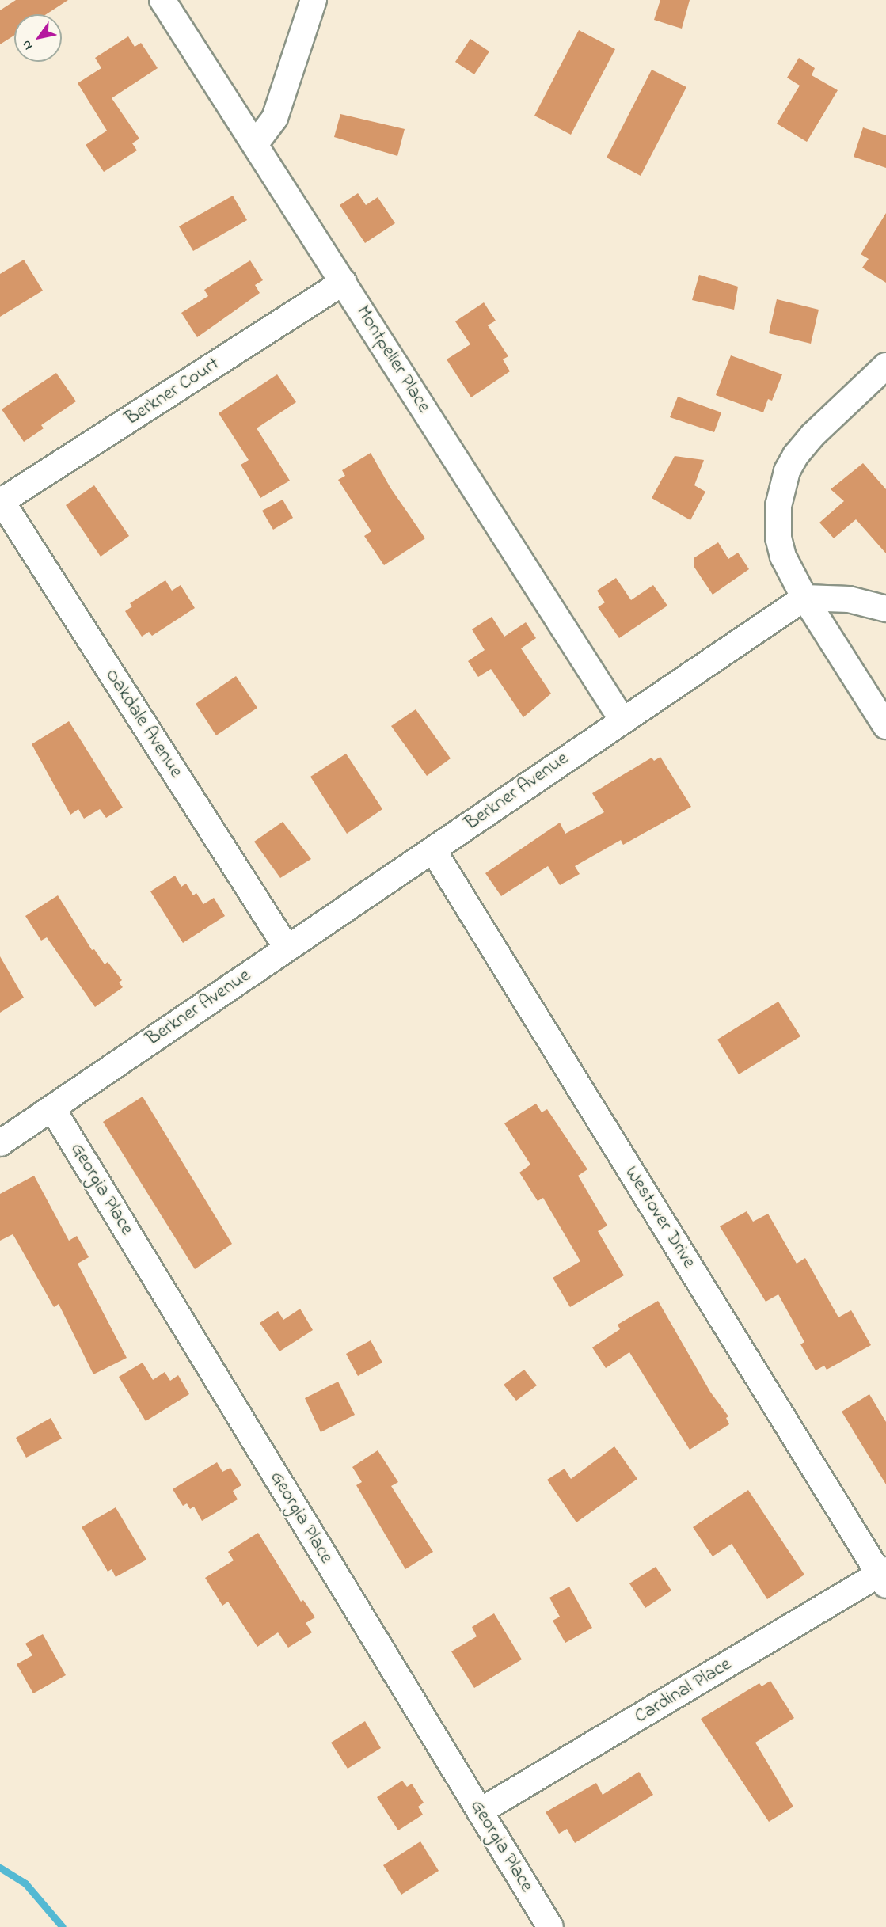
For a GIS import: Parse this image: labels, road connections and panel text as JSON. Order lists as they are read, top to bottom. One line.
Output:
{"streets":{"street":["Montpelier Place","Berkner Court","Oakdale Avenue","Berkner Avenue","Georgia Place","Westover Drive","Cardinal Place"]},"crossings":[["Montpelier Place","Berkner Court"],["Montpelier Place","Berkner Avenue"],["Berkner Court","Oakdale Avenue"],["Oakdale Avenue","Berkner Avenue"],["Berkner Avenue","Georgia Place"],["Berkner Avenue","Westover Drive"],["Georgia Place","Cardinal Place"],["Westover Drive","Cardinal Place"]],"north":"bottom left"}
